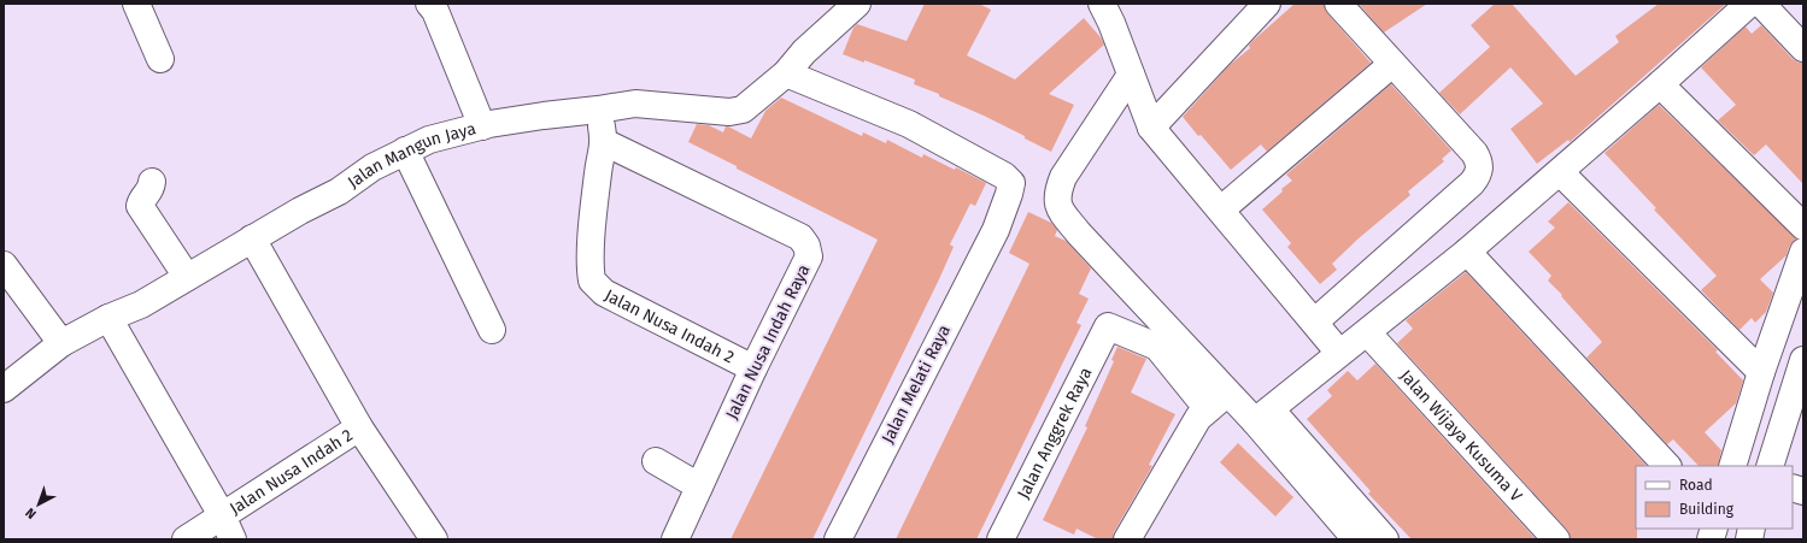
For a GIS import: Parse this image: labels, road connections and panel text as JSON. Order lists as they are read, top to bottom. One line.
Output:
{"streets":{"street":["Jalan Mangun Jaya","Jalan Nusa Indah 2","Jalan Nusa Indah Raya","Jalan Melati Raya","Jalan Anggrek Raya","Jalan Wijaya Kusuma V"]},"crossings":[["Jalan Mangun Jaya","Jalan Melati Raya"],["Jalan Nusa Indah 2","Jalan Nusa Indah Raya"]],"legend":["Road","Building"],"north":"bottom left"}
